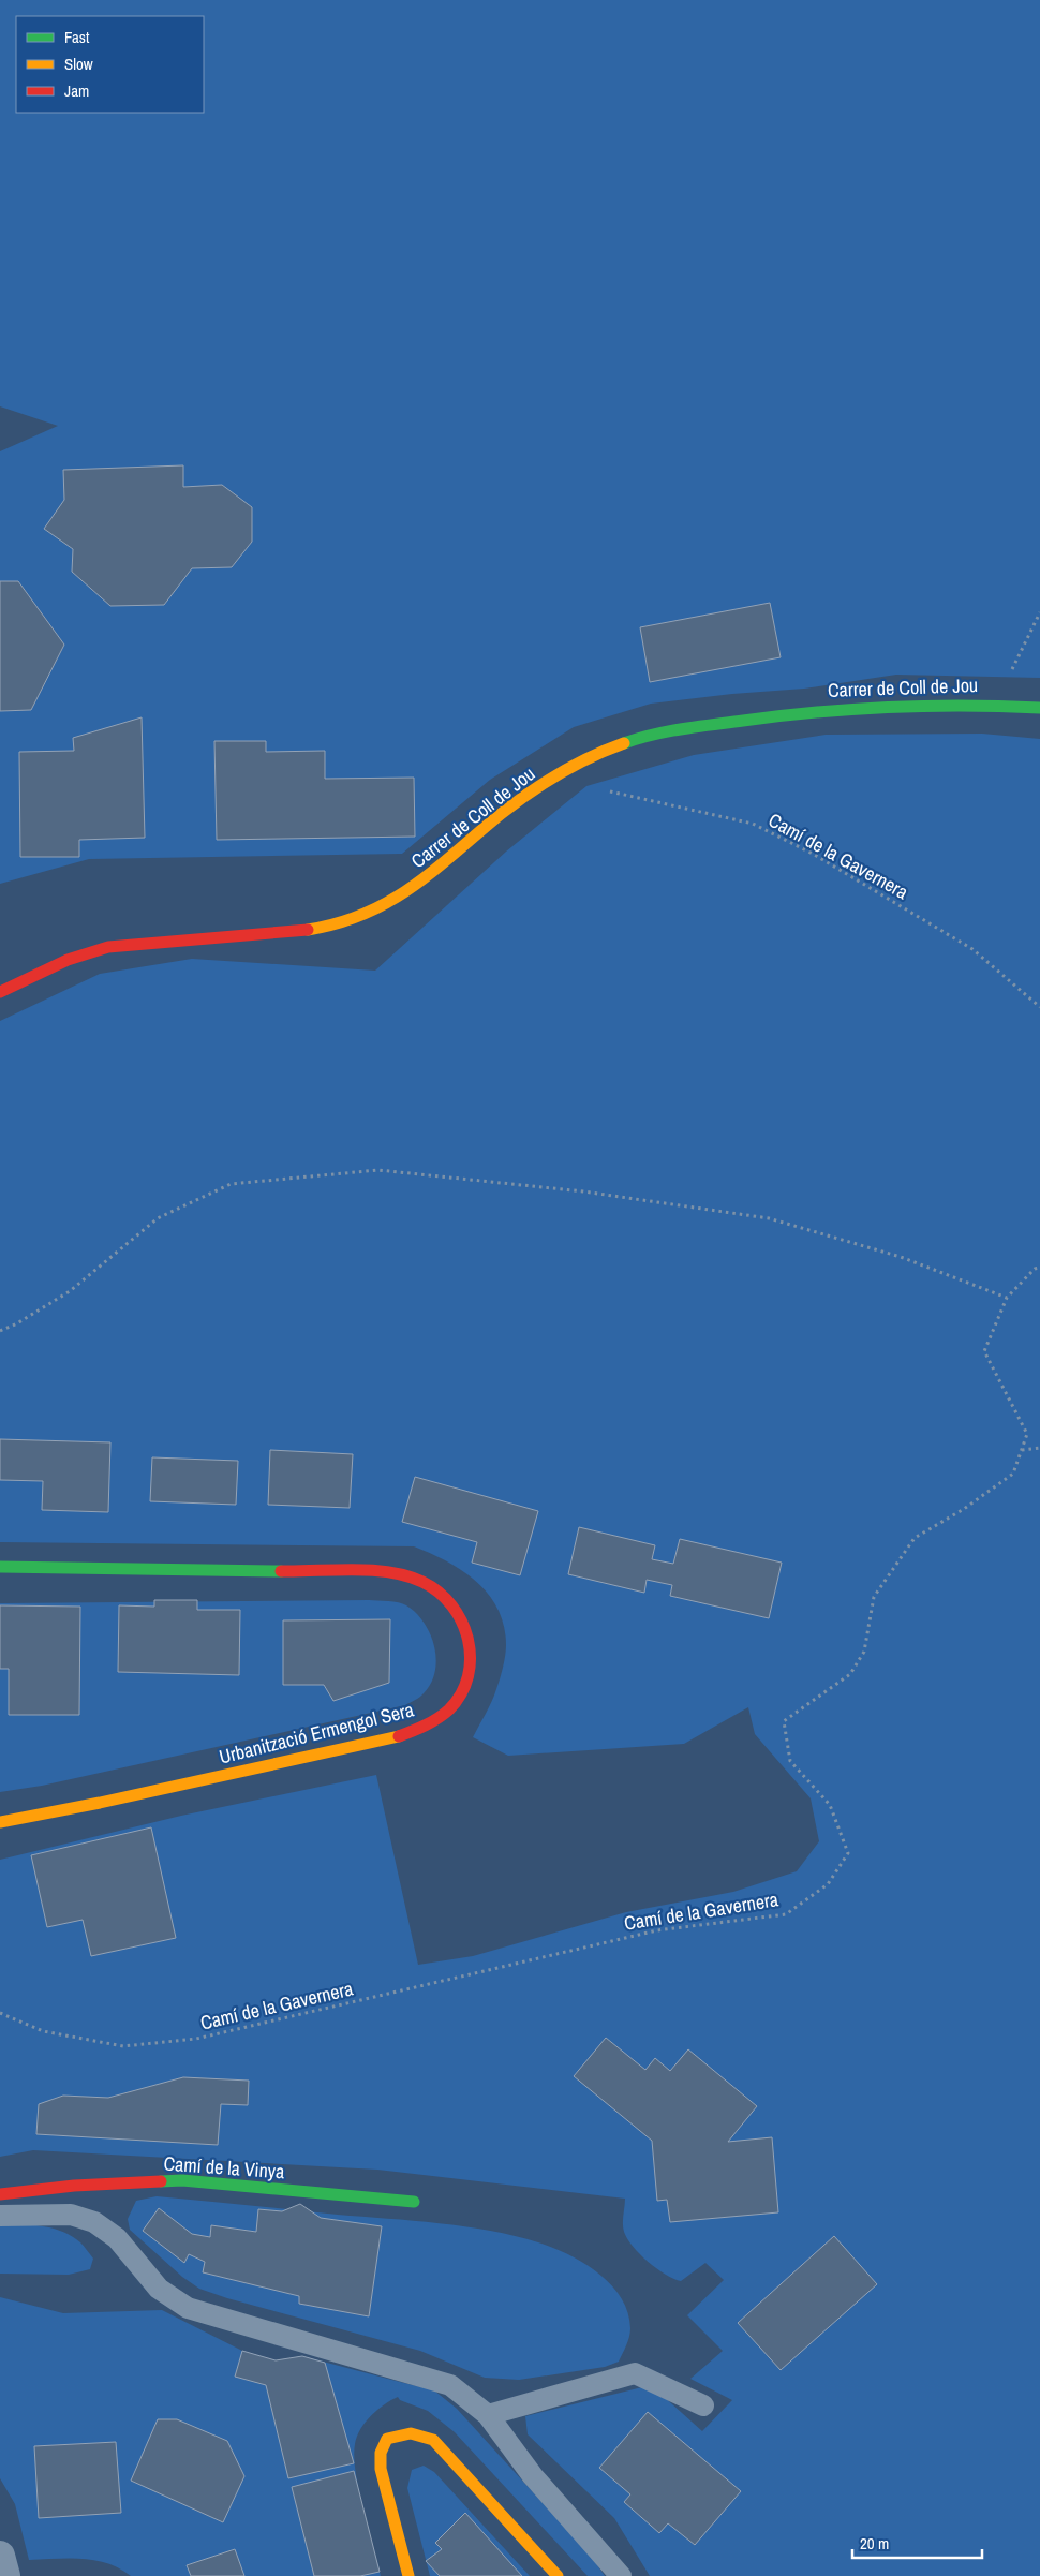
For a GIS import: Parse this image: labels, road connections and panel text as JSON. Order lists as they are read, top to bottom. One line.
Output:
{"streets":{"street":["Carrer de Coll de Jou","Urbanització Ermengol Sera","Camí de la Vinya"],"path":["Camí de la Gavernera"]},"crossings":[["Carrer de Coll de Jou","Camí de la Gavernera"]],"legend":["Fast","Slow","Jam"],"scale_bar":"20 m"}
